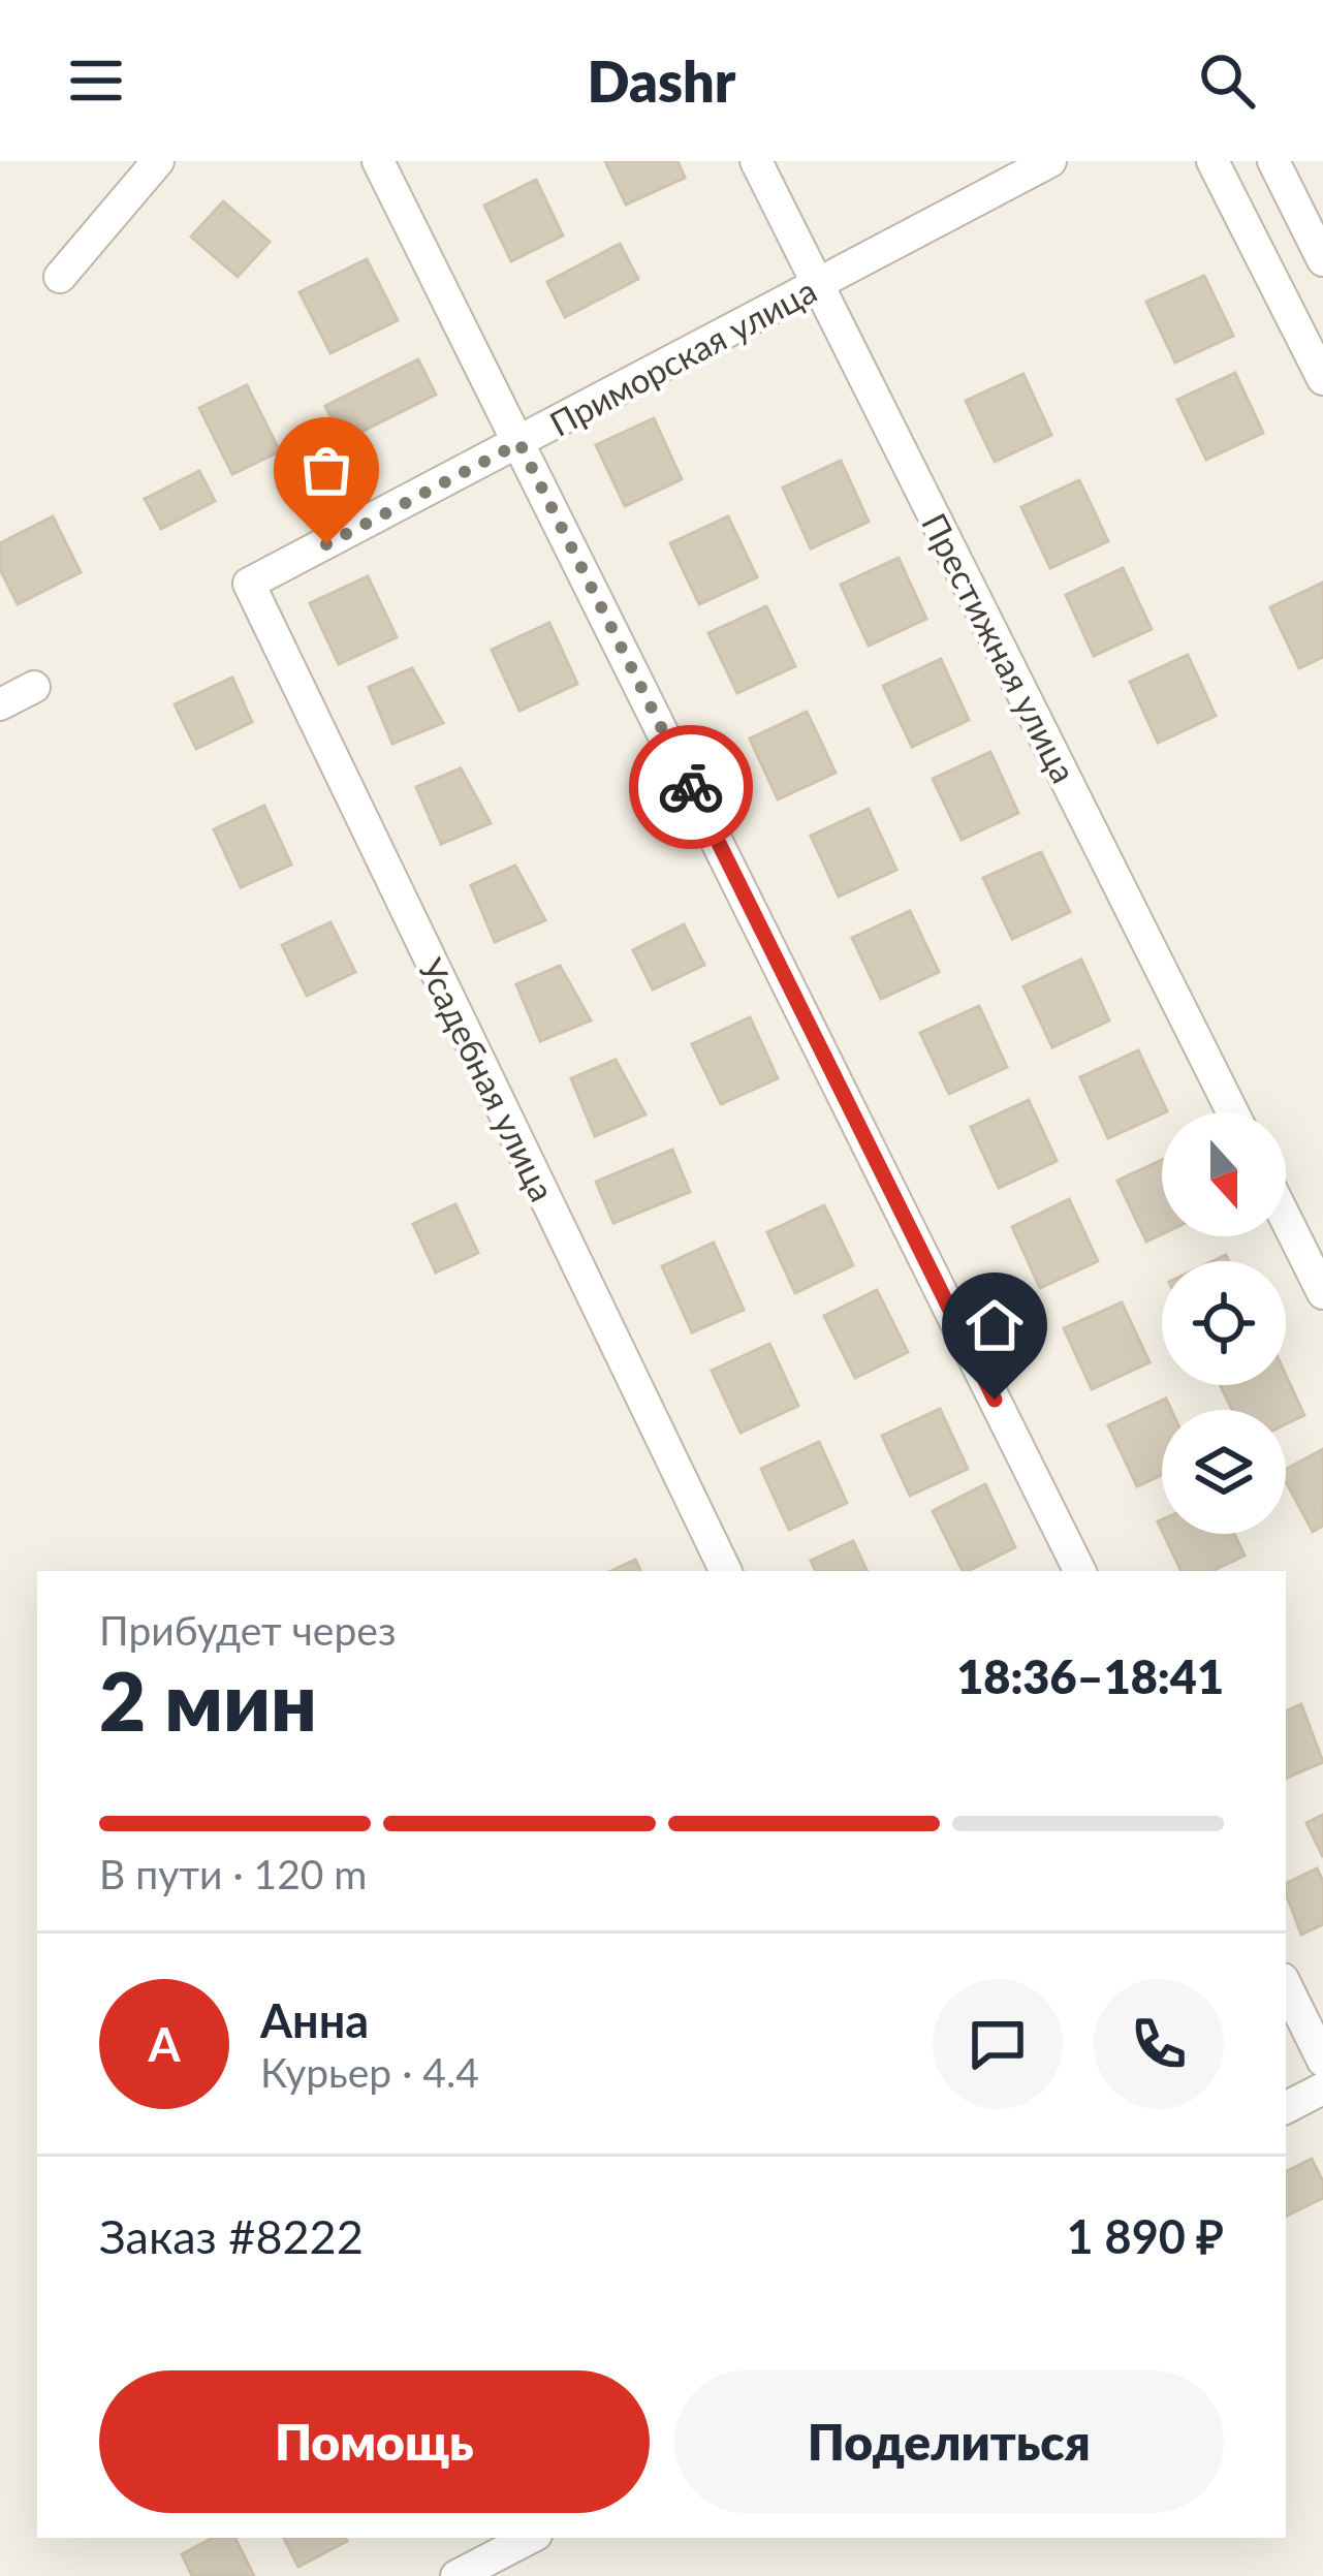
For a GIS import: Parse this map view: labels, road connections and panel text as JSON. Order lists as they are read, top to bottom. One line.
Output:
{"streets":{"street":["Приморская улица","Престижная улица","Усадебная улица"]},"crossings":[["Приморская улица","Престижная улица"],["Приморская улица","Усадебная улица"]],"north":"bottom","page":{"header":"Dashr","heading":["2 мин","Прибудет через","18:36–18:41"],"panel":["Анна","Курьер · 4.4","Заказ #8222","1 890 ₽"],"bar":"В пути · 120 m","round":"А","buttons":["Помощь","Поделиться"]}}
